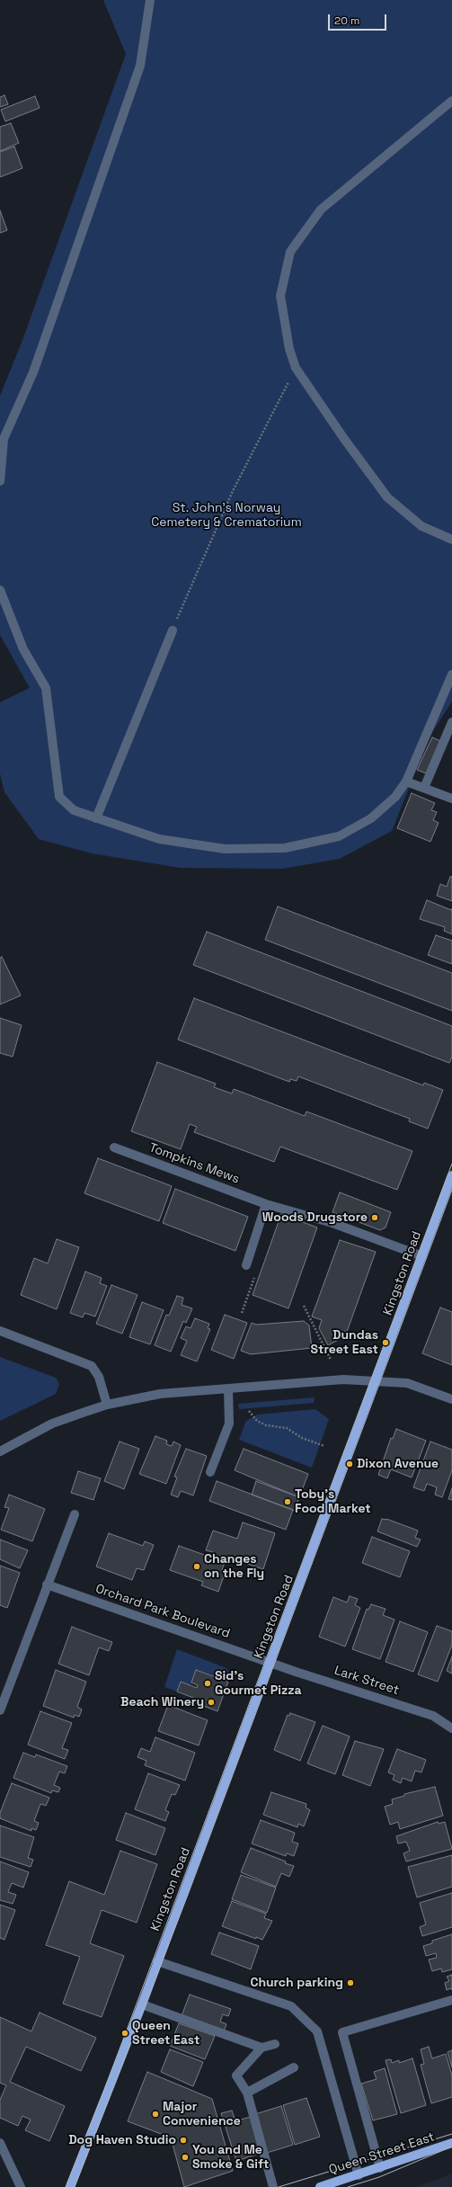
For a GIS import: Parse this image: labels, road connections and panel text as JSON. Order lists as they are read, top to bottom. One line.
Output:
{"streets":{"main road":["Kingston Road","Queen Street East"],"street":["Tompkins Mews","Orchard Park Boulevard","Lark Street"]},"crossings":[["Tompkins Mews","Kingston Road"],["Kingston Road","Orchard Park Boulevard"],["Kingston Road","Lark Street"],["Orchard Park Boulevard","Lark Street"]],"parks":["St. John's Norway Cemetery & Crematorium"],"places":["Woods Drugstore","Dundas Street East","Dixon Avenue","Toby's Food Market","Changes on the Fly","Sid's Gourmet Pizza","Beach Winery","Church parking","Queen Street East","Major Convenience","Dog Haven Studio","You and Me Smoke & Gift"],"scale_bar":"20 m"}
